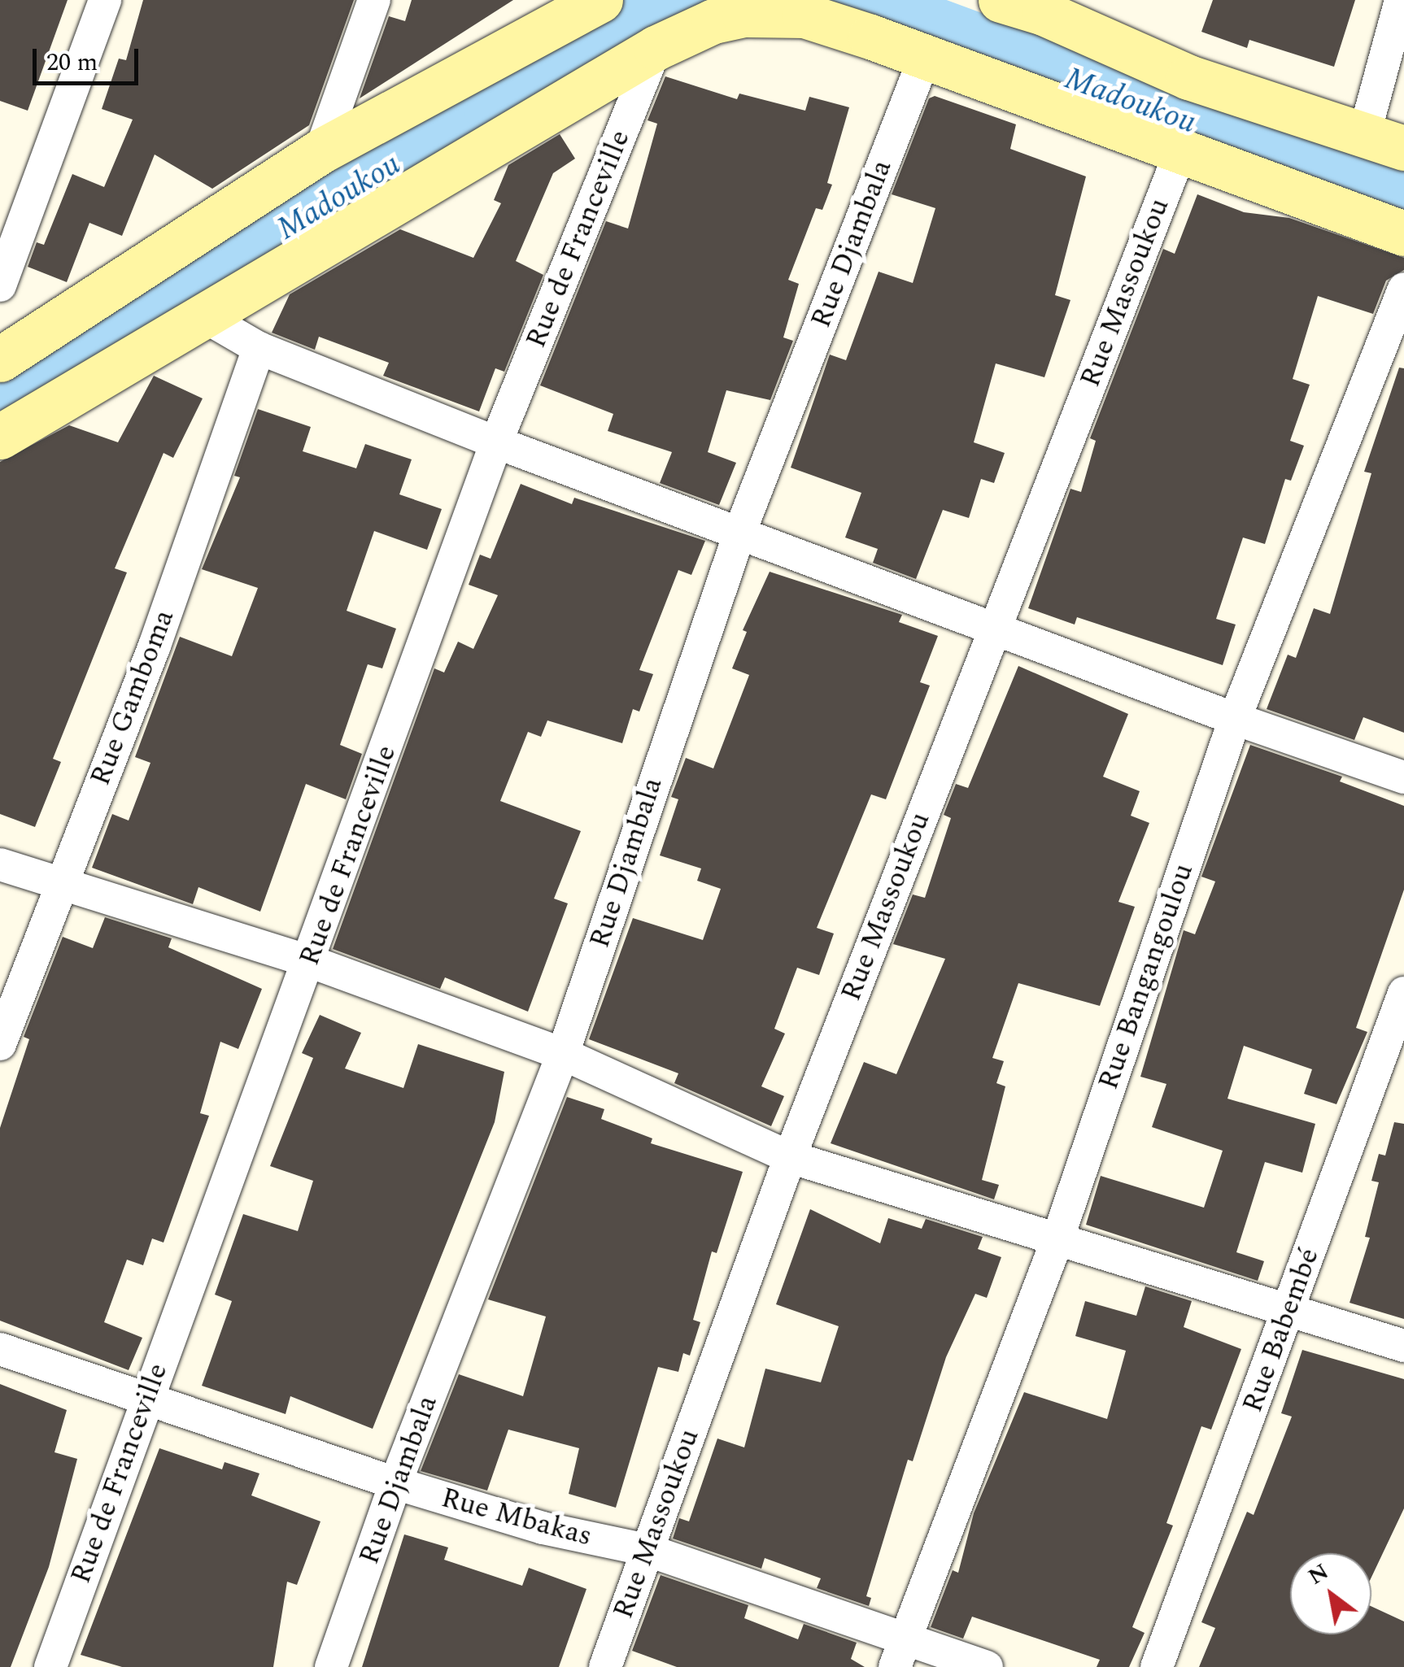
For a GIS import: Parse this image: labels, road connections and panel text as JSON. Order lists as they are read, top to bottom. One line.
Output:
{"streets":{"street":["Rue de Franceville","Rue Djambala","Rue Massoukou","Rue Gamboma","Rue Bangangoulou","Rue Babembé","Rue Mbakas"]},"crossings":[["Rue de Franceville","Rue Mbakas"],["Rue Djambala","Rue Mbakas"],["Rue Massoukou","Rue Mbakas"],["Rue Bangangoulou","Rue Mbakas"]],"water":["Madoukou"],"scale_bar":"20 m","north":"top left"}
